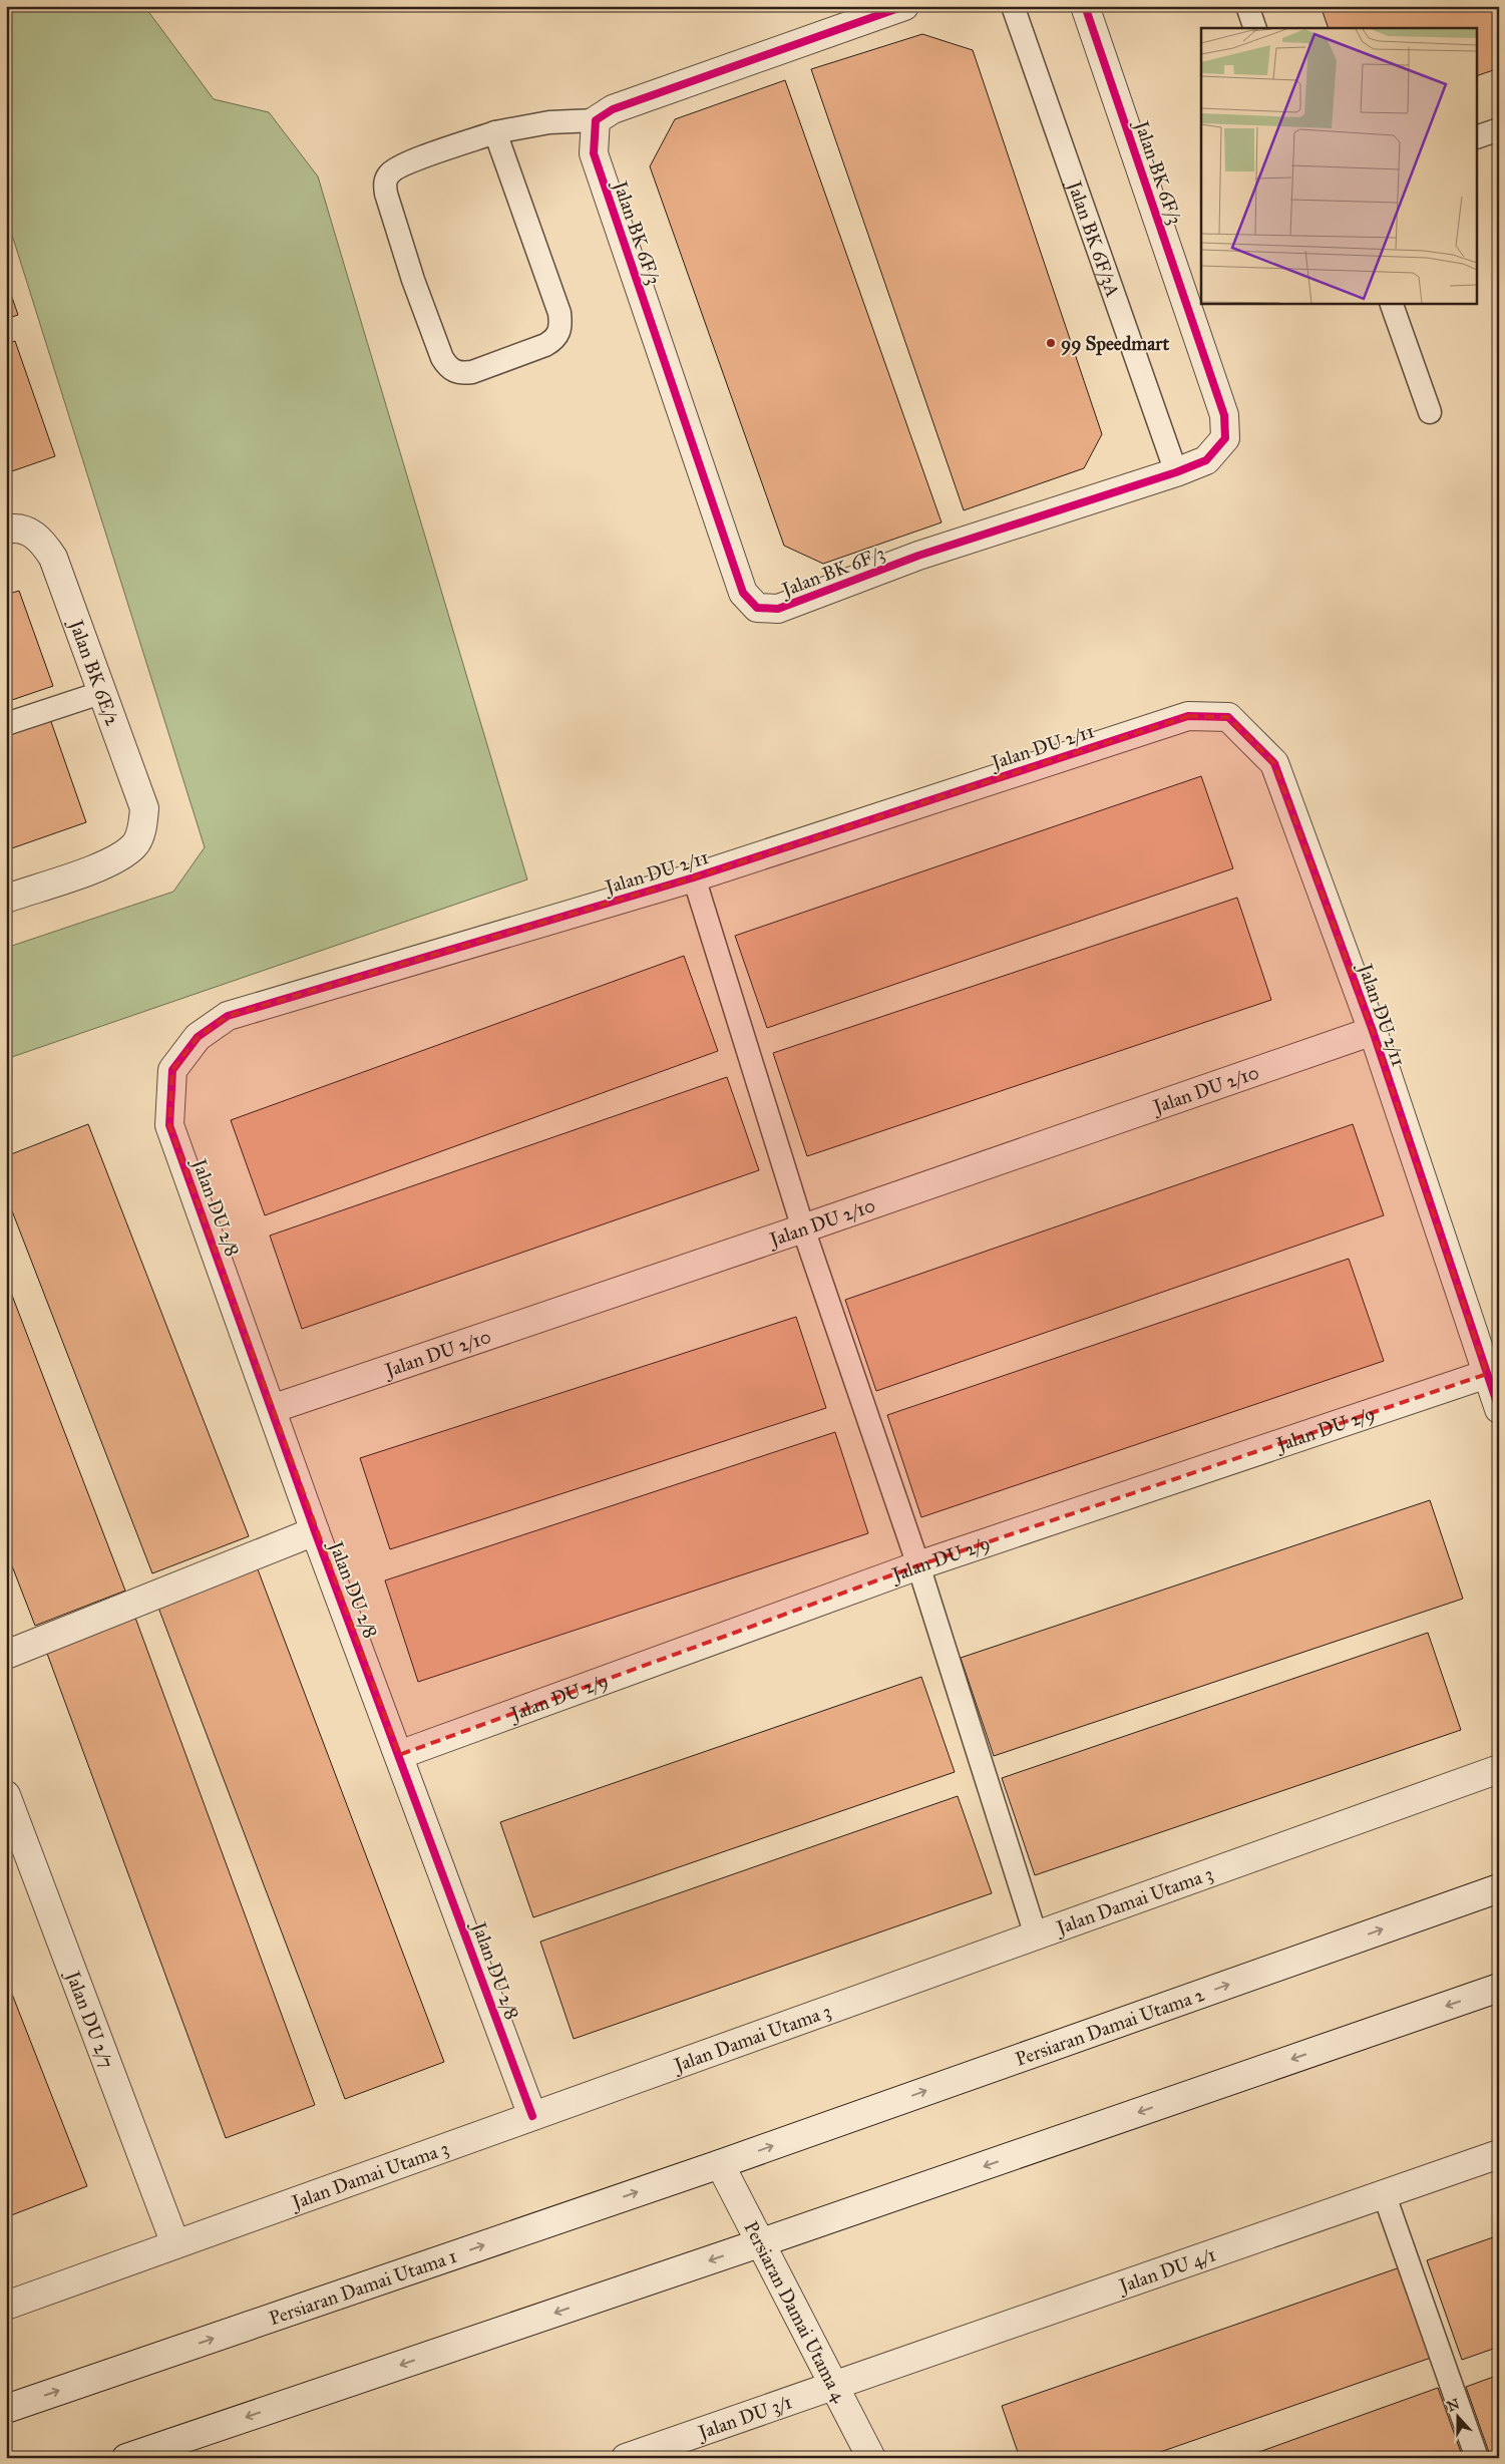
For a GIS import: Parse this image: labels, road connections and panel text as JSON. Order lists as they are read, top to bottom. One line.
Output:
{"streets":{"street":["Jalan BK 6F/3","Jalan BK 6E/2","Jalan DU 2/11","Jalan DU 2/10","Jalan DU 2/8","Jalan DU 2/9","Jalan Damai Utama 3","Jalan DU 2/7","Persiaran Damai Utama 2","Jalan DU 4/1","Persiaran Damai Utama 1","Persiaran Damai Utama 4","Jalan DU 3/1"],"lane":["Jalan BK 6F/3A"]},"crossings":[["Jalan BK 6F/3","Jalan BK 6F/3A"],["Jalan DU 2/11","Jalan DU 2/10"],["Jalan DU 2/11","Jalan DU 2/8"],["Jalan DU 2/11","Jalan DU 2/9"],["Jalan DU 2/10","Jalan DU 2/8"],["Jalan DU 2/8","Jalan DU 2/9"],["Jalan DU 2/8","Jalan Damai Utama 3"],["Jalan Damai Utama 3","Jalan DU 2/7"],["Persiaran Damai Utama 2","Persiaran Damai Utama 1"],["Persiaran Damai Utama 2","Persiaran Damai Utama 4"],["Jalan DU 4/1","Persiaran Damai Utama 4"],["Jalan DU 4/1","Jalan DU 3/1"],["Persiaran Damai Utama 1","Persiaran Damai Utama 4"],["Persiaran Damai Utama 4","Jalan DU 3/1"]],"places":["99 Speedmart"],"north":"top"}
